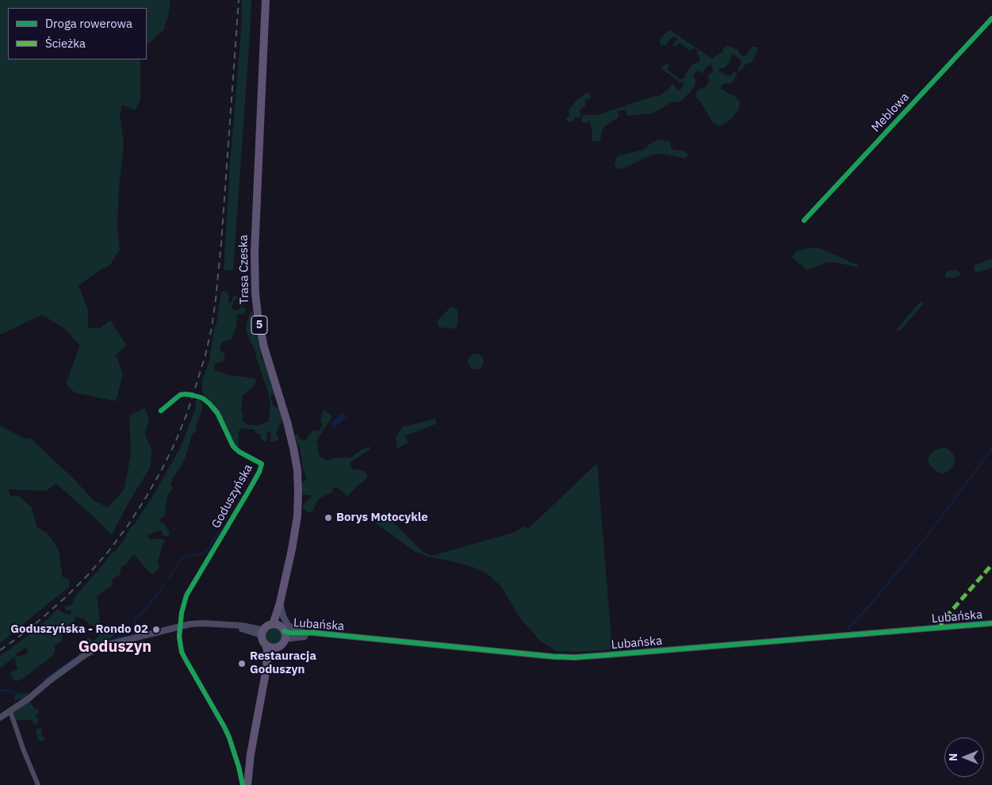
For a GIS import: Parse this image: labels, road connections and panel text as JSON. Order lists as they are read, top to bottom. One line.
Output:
{"streets":{"main road":["Trasa Czeska","5"],"street":["Meblowa","Goduszyńska","Lubańska"]},"crossings":[["Trasa Czeska","5"],["Trasa Czeska","Lubańska"],["5","Lubańska"]],"districts":["Goduszyn"],"places":["Borys Motocykle","Goduszyńska - Rondo 02","Restauracja Goduszyn"],"legend":["Droga rowerowa","Ścieżka"],"north":"left"}
